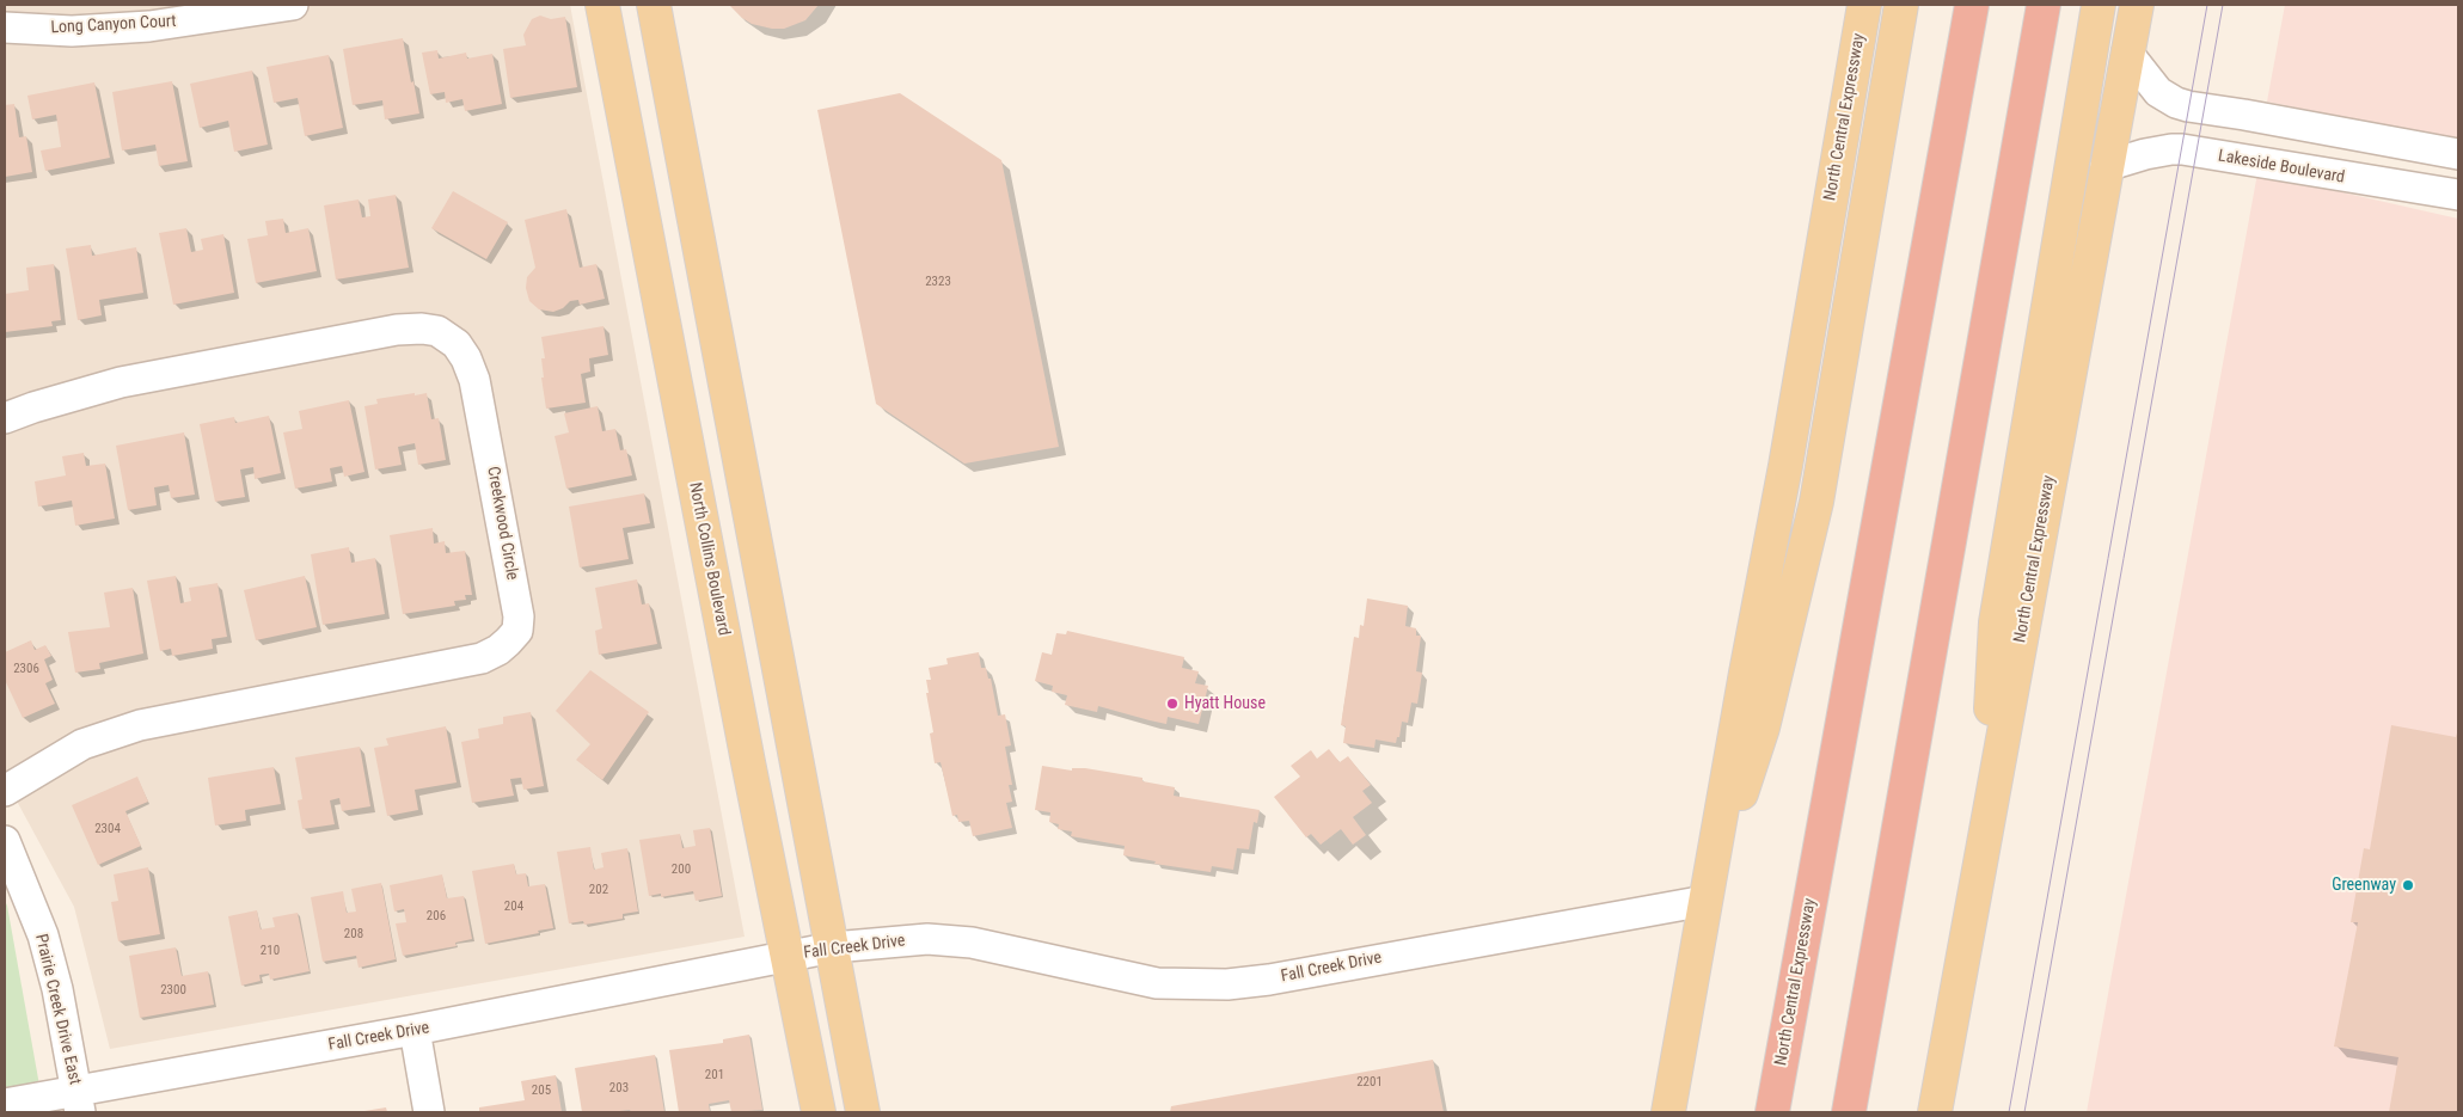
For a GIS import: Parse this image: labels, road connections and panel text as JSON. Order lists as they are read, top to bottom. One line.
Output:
{"streets":{"highway":["North Central Expressway"],"main road":["North Collins Boulevard"],"street":["Long Canyon Court","Lakeside Boulevard","Creekwood Circle","Fall Creek Drive","Prairie Creek Drive East"]},"crossings":[["North Central Expressway","Lakeside Boulevard"],["North Central Expressway","Fall Creek Drive"],["North Collins Boulevard","Fall Creek Drive"],["Fall Creek Drive","Prairie Creek Drive East"]],"places":["Hyatt House","Greenway"],"house_numbers":["2323","2306","2304","200","202","204","206","208","210","2300","201","2201","203","205"]}
